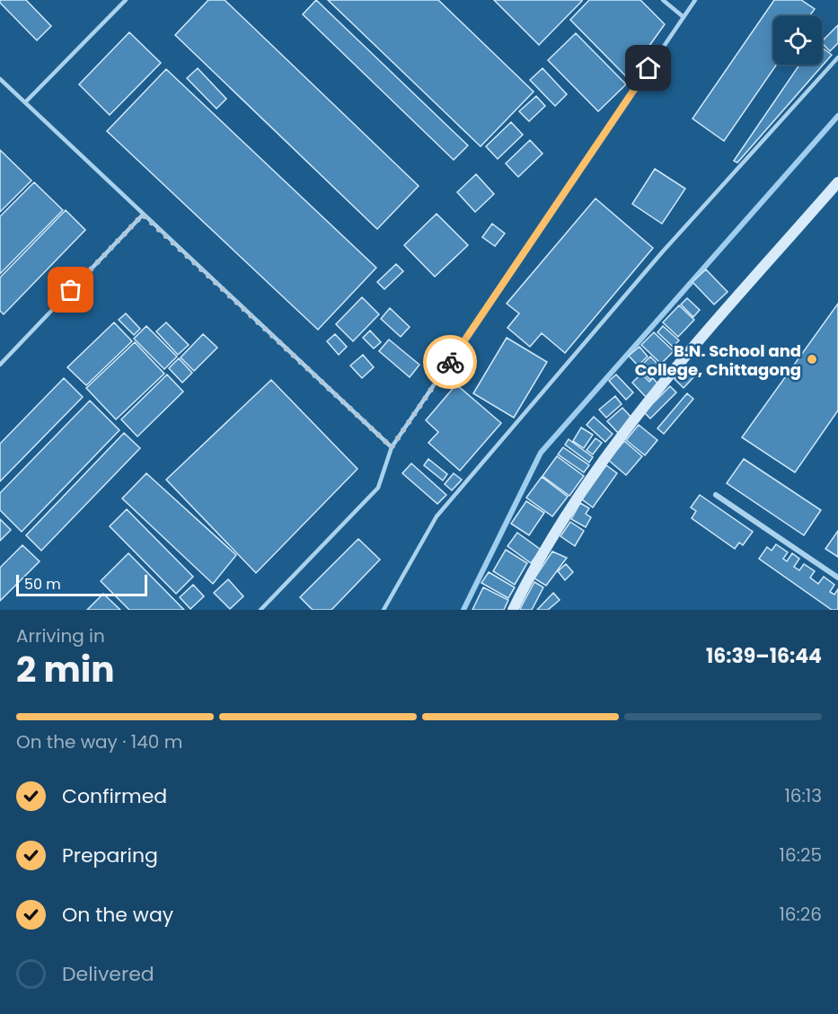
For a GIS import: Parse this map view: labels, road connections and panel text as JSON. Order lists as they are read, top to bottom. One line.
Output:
{"places":["B.N. School and College, Chittagong"],"scale_bar":"50 m","page":{"scale":"50 m","heading":["2 min","Arriving in","16:39–16:44"],"bar":"On the way · 140 m","list":[["Confirmed","16:13"],["Preparing","16:25"],["On the way","16:26"],"Delivered"]}}
